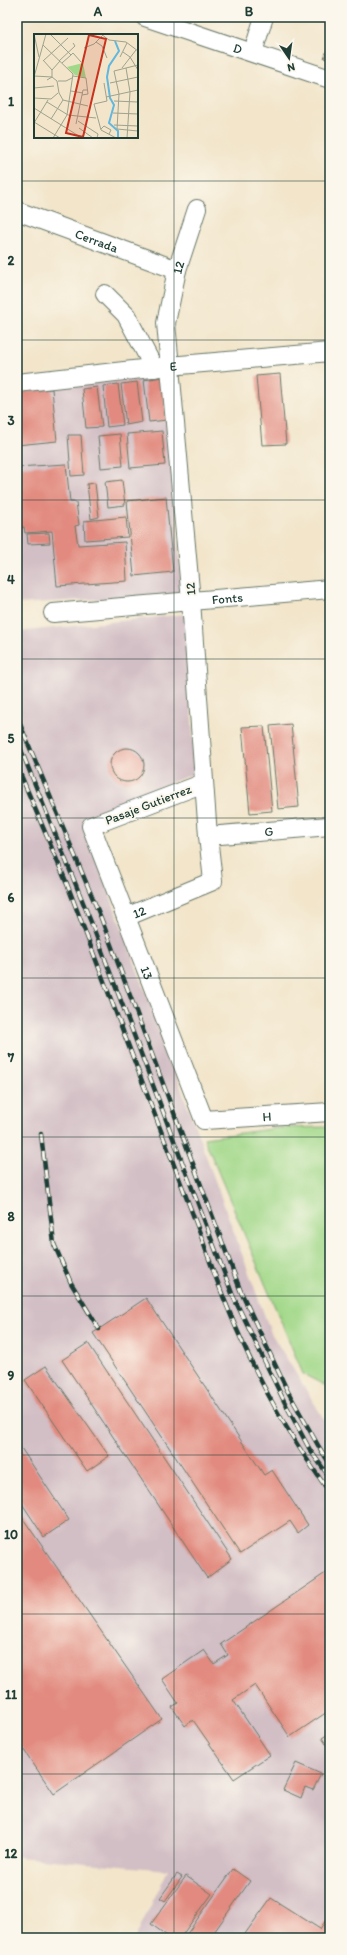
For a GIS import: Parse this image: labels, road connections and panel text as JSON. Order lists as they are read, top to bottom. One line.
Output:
{"streets":{"street":["D","Cerrada","12","E","Fonts","Pasaje Gutierrez","G","13","H"]},"crossings":[["Cerrada","12"],["12","E"],["12","Fonts"],["12","Pasaje Gutierrez"],["12","G"],["12","13"],["Pasaje Gutierrez","13"],["13","H"]],"north":"bottom","grid":{"columns":["A","B"],"rows":["1","2","3","4","5","6","7","8","9","10","11","12"]}}
